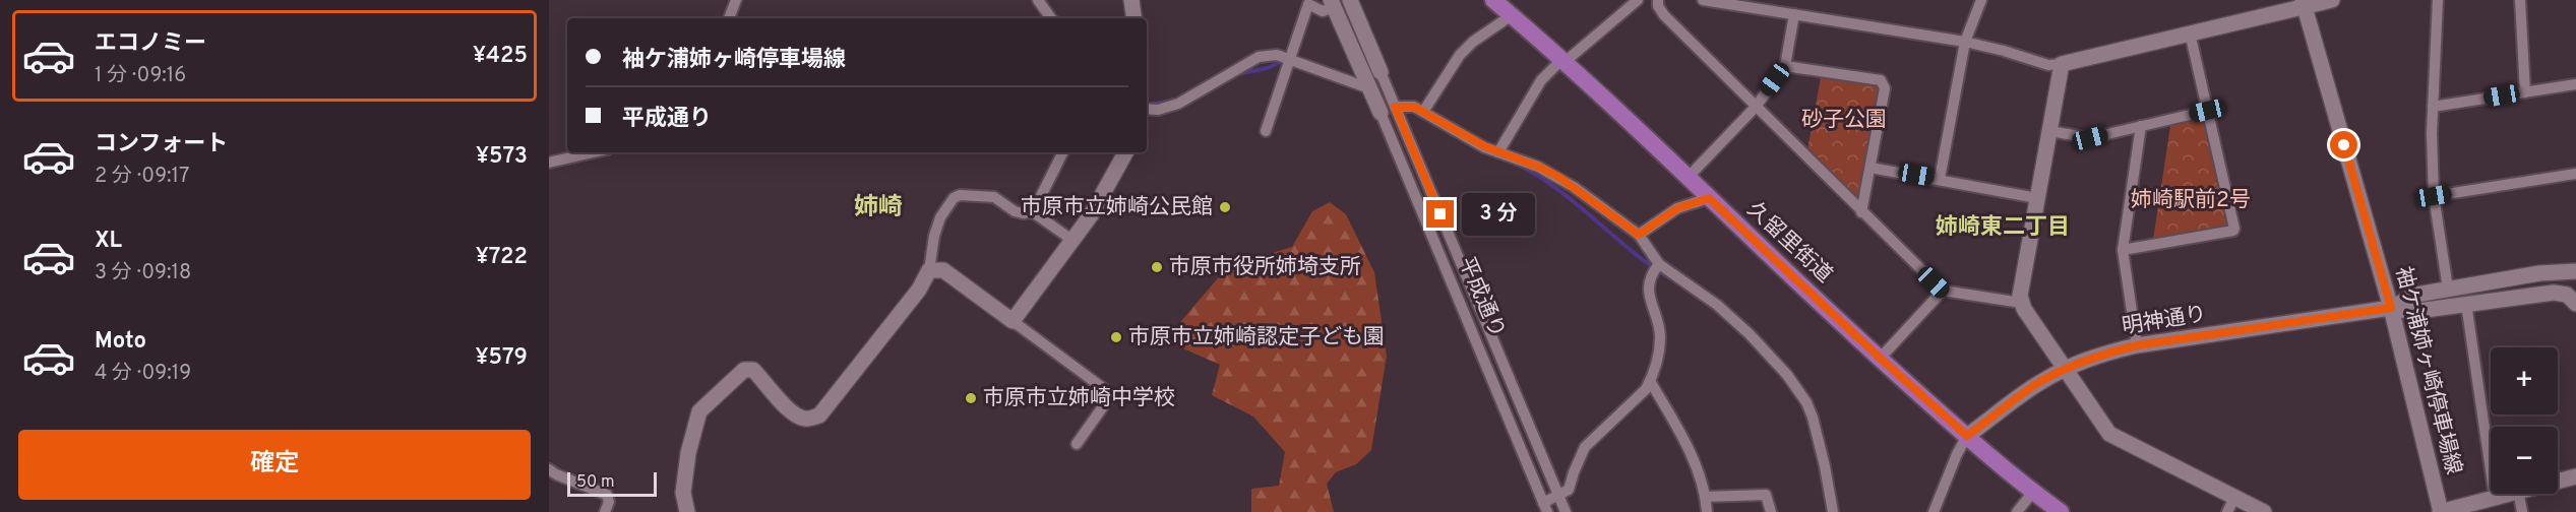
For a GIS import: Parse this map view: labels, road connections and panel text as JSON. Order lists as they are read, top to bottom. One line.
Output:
{"streets":{"main road":["久留里街道"],"street":["平成通り","明神通り","袖ケ浦姉ヶ崎停車場線"]},"crossings":[["久留里街道","明神通り"],["明神通り","袖ケ浦姉ヶ崎停車場線"]],"districts":["姉崎","姉崎東二丁目"],"parks":["砂子公園","姉崎駅前2号"],"places":["市原市立姉崎公民館","市原市役所姉埼支所","市原市立姉崎認定子ども園","市原市立姉崎中学校"],"scale_bar":"50 m","page":{"list":[{"name":"エコノミー","note":"1 分 · 09:16","value":"¥425"},{"name":"コンフォート","note":"2 分 · 09:17","value":"¥573"},{"name":"XL","note":"3 分 · 09:18","value":"¥722"},{"name":"Moto","note":"4 分 · 09:19","value":"¥579"}],"banner":["袖ケ浦姉ヶ崎停車場線","平成通り"],"bubble":"3 分","map_buttons":["+","−"],"buttons":"確定","scale":"50 m"}}
